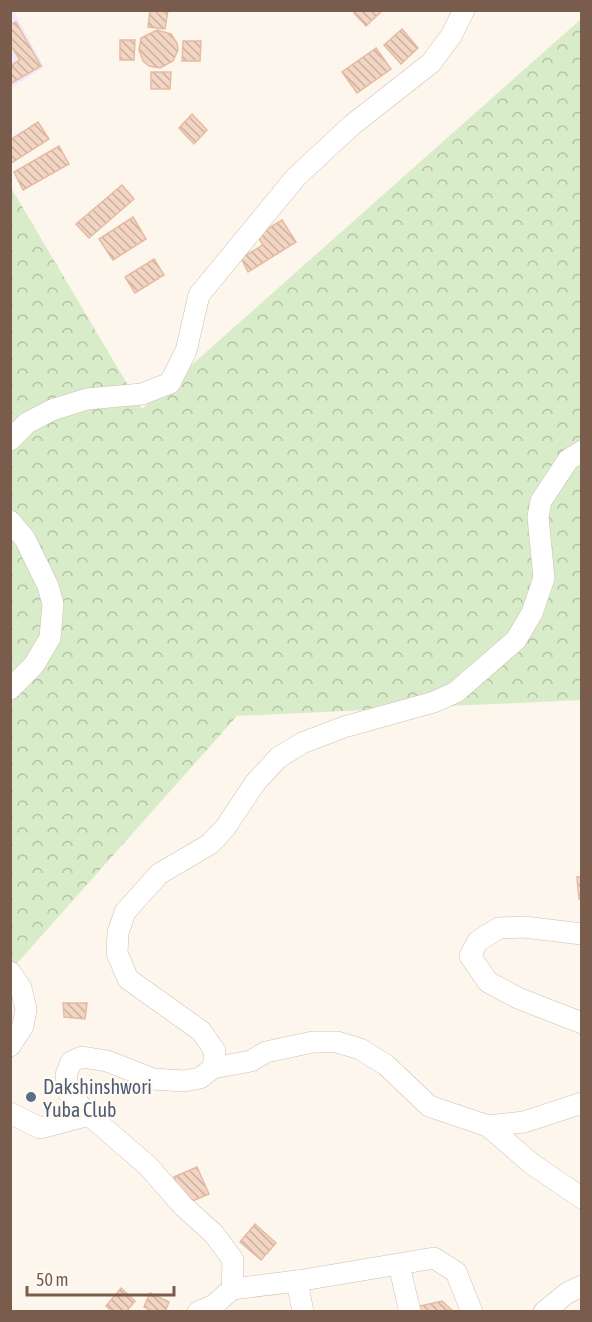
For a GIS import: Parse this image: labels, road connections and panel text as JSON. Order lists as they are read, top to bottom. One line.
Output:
{"places":["Dakshinshwori Yuba Club"],"scale_bar":"50 m"}
